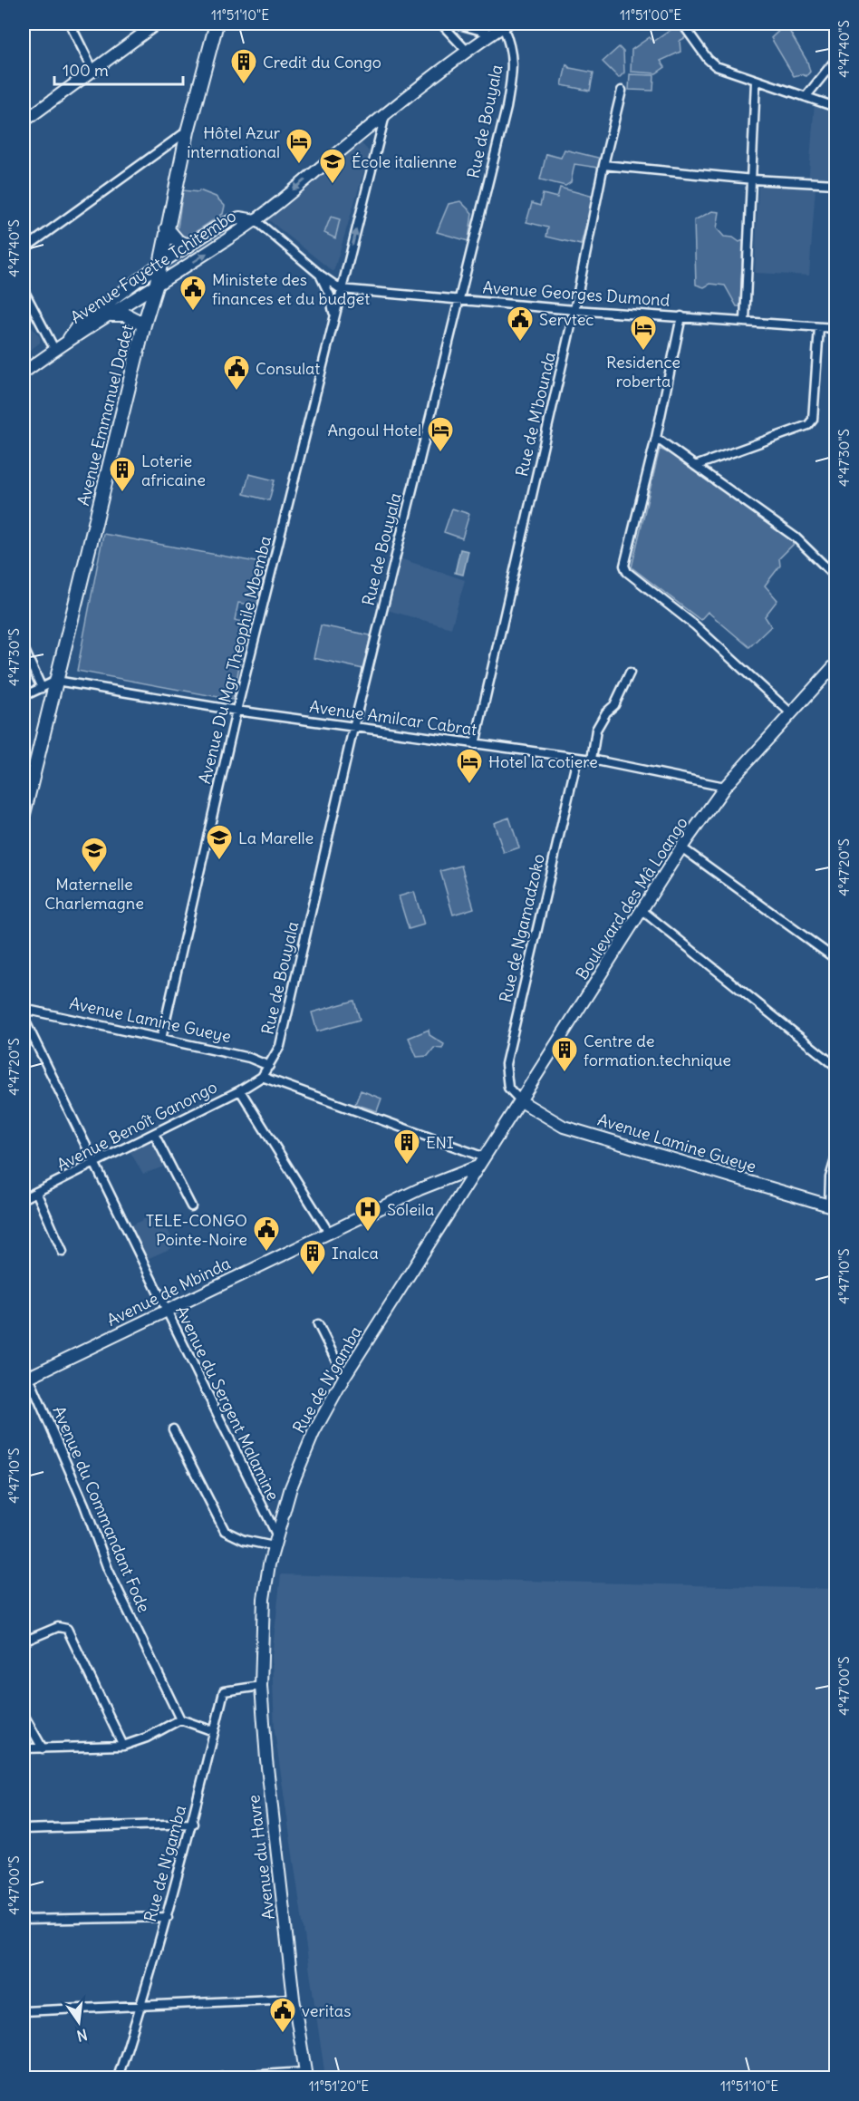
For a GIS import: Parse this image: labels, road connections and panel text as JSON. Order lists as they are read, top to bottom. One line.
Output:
{"streets":{"main road":["Avenue Emmanuel Dadet"],"street":["Rue de Bouyala","Avenue Fayette Tchitembo","Avenue Georges Dumond","Rue de M'bounda","Avenue Du Mgr Theophile Mbemba","Avenue Amilcar Cabrat","Boulevard des Mâ Loango","Rue de Ngamadzoko","Avenue Lamine Gueye","Avenue Benoît Ganongo","Avenue de Mbinda","Rue de N'gamba","Avenue du Sergent Malamine","Avenue du Commandant Fode","Avenue du Havre"]},"crossings":[["Rue de Bouyala","Avenue Fayette Tchitembo"],["Rue de Bouyala","Avenue Georges Dumond"],["Rue de Bouyala","Avenue Amilcar Cabrat"],["Rue de Bouyala","Avenue Lamine Gueye"],["Rue de Bouyala","Avenue Benoît Ganongo"],["Avenue Fayette Tchitembo","Avenue Georges Dumond"],["Avenue Fayette Tchitembo","Avenue Emmanuel Dadet"],["Avenue Georges Dumond","Rue de M'bounda"],["Avenue Georges Dumond","Avenue Du Mgr Theophile Mbemba"],["Rue de M'bounda","Avenue Amilcar Cabrat"],["Avenue Emmanuel Dadet","Avenue Amilcar Cabrat"],["Avenue Du Mgr Theophile Mbemba","Avenue Amilcar Cabrat"],["Avenue Du Mgr Theophile Mbemba","Avenue Lamine Gueye"],["Avenue Amilcar Cabrat","Boulevard des Mâ Loango"],["Avenue Amilcar Cabrat","Rue de Ngamadzoko"],["Boulevard des Mâ Loango","Rue de Ngamadzoko"],["Boulevard des Mâ Loango","Avenue Lamine Gueye"],["Boulevard des Mâ Loango","Avenue de Mbinda"],["Boulevard des Mâ Loango","Rue de N'gamba"],["Rue de Ngamadzoko","Avenue Lamine Gueye"],["Avenue Benoît Ganongo","Avenue du Sergent Malamine"],["Avenue de Mbinda","Rue de N'gamba"],["Avenue de Mbinda","Avenue du Sergent Malamine"],["Avenue de Mbinda","Avenue du Commandant Fode"],["Rue de N'gamba","Avenue du Sergent Malamine"],["Rue de N'gamba","Avenue du Havre"]],"places":{"building":["Credit du Congo","Loterie africaine","Centre de formation.technique","ENI","Inalca"],"hotel":["Hôtel Azur international","Residence roberta","Angoul Hotel","Hotel la cotiere"],"school or university":["École italienne","La Marelle","Maternelle Charlemagne"],"public building":["Ministete des finances et du budget","Servtec","Consulat","TELE-CONGO Pointe-Noire","veritas"],"hospital":["Soleila"]},"scale_bar":"100 m","north":"bottom","coordinates":["11°51'10\"E","11°51'00\"E","4°47'40\"S","4°47'30\"S","4°47'20\"S","4°47'10\"S","4°47'00\"S","11°51'20\"E"]}
